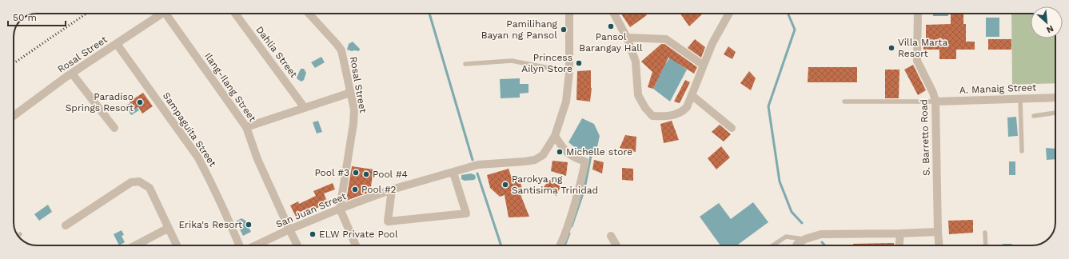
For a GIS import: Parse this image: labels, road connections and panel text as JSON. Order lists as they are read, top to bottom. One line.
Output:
{"streets":{"street":["Dahlia Street","Rosal Street","Ilang-Ilang Street","A. Manaig Street","Sampaguita Street","S. Barretto Road","San Juan Street"]},"crossings":[["Rosal Street","Sampaguita Street"],["Rosal Street","San Juan Street"],["Ilang-Ilang Street","San Juan Street"],["A. Manaig Street","S. Barretto Road"]],"places":["Pansol Barangay Hall","Pamilihang Bayan ng Pansol","Villa Marta Resort","Princess Ailyn Store","Paradiso Springs Resort","Michelle store","Pool #3","Pool #4","Parokya ng Santisima Trinidad","Pool #2","Erika's Resort","ELW Private Pool"],"scale_bar":"50 m","north":"bottom right"}
